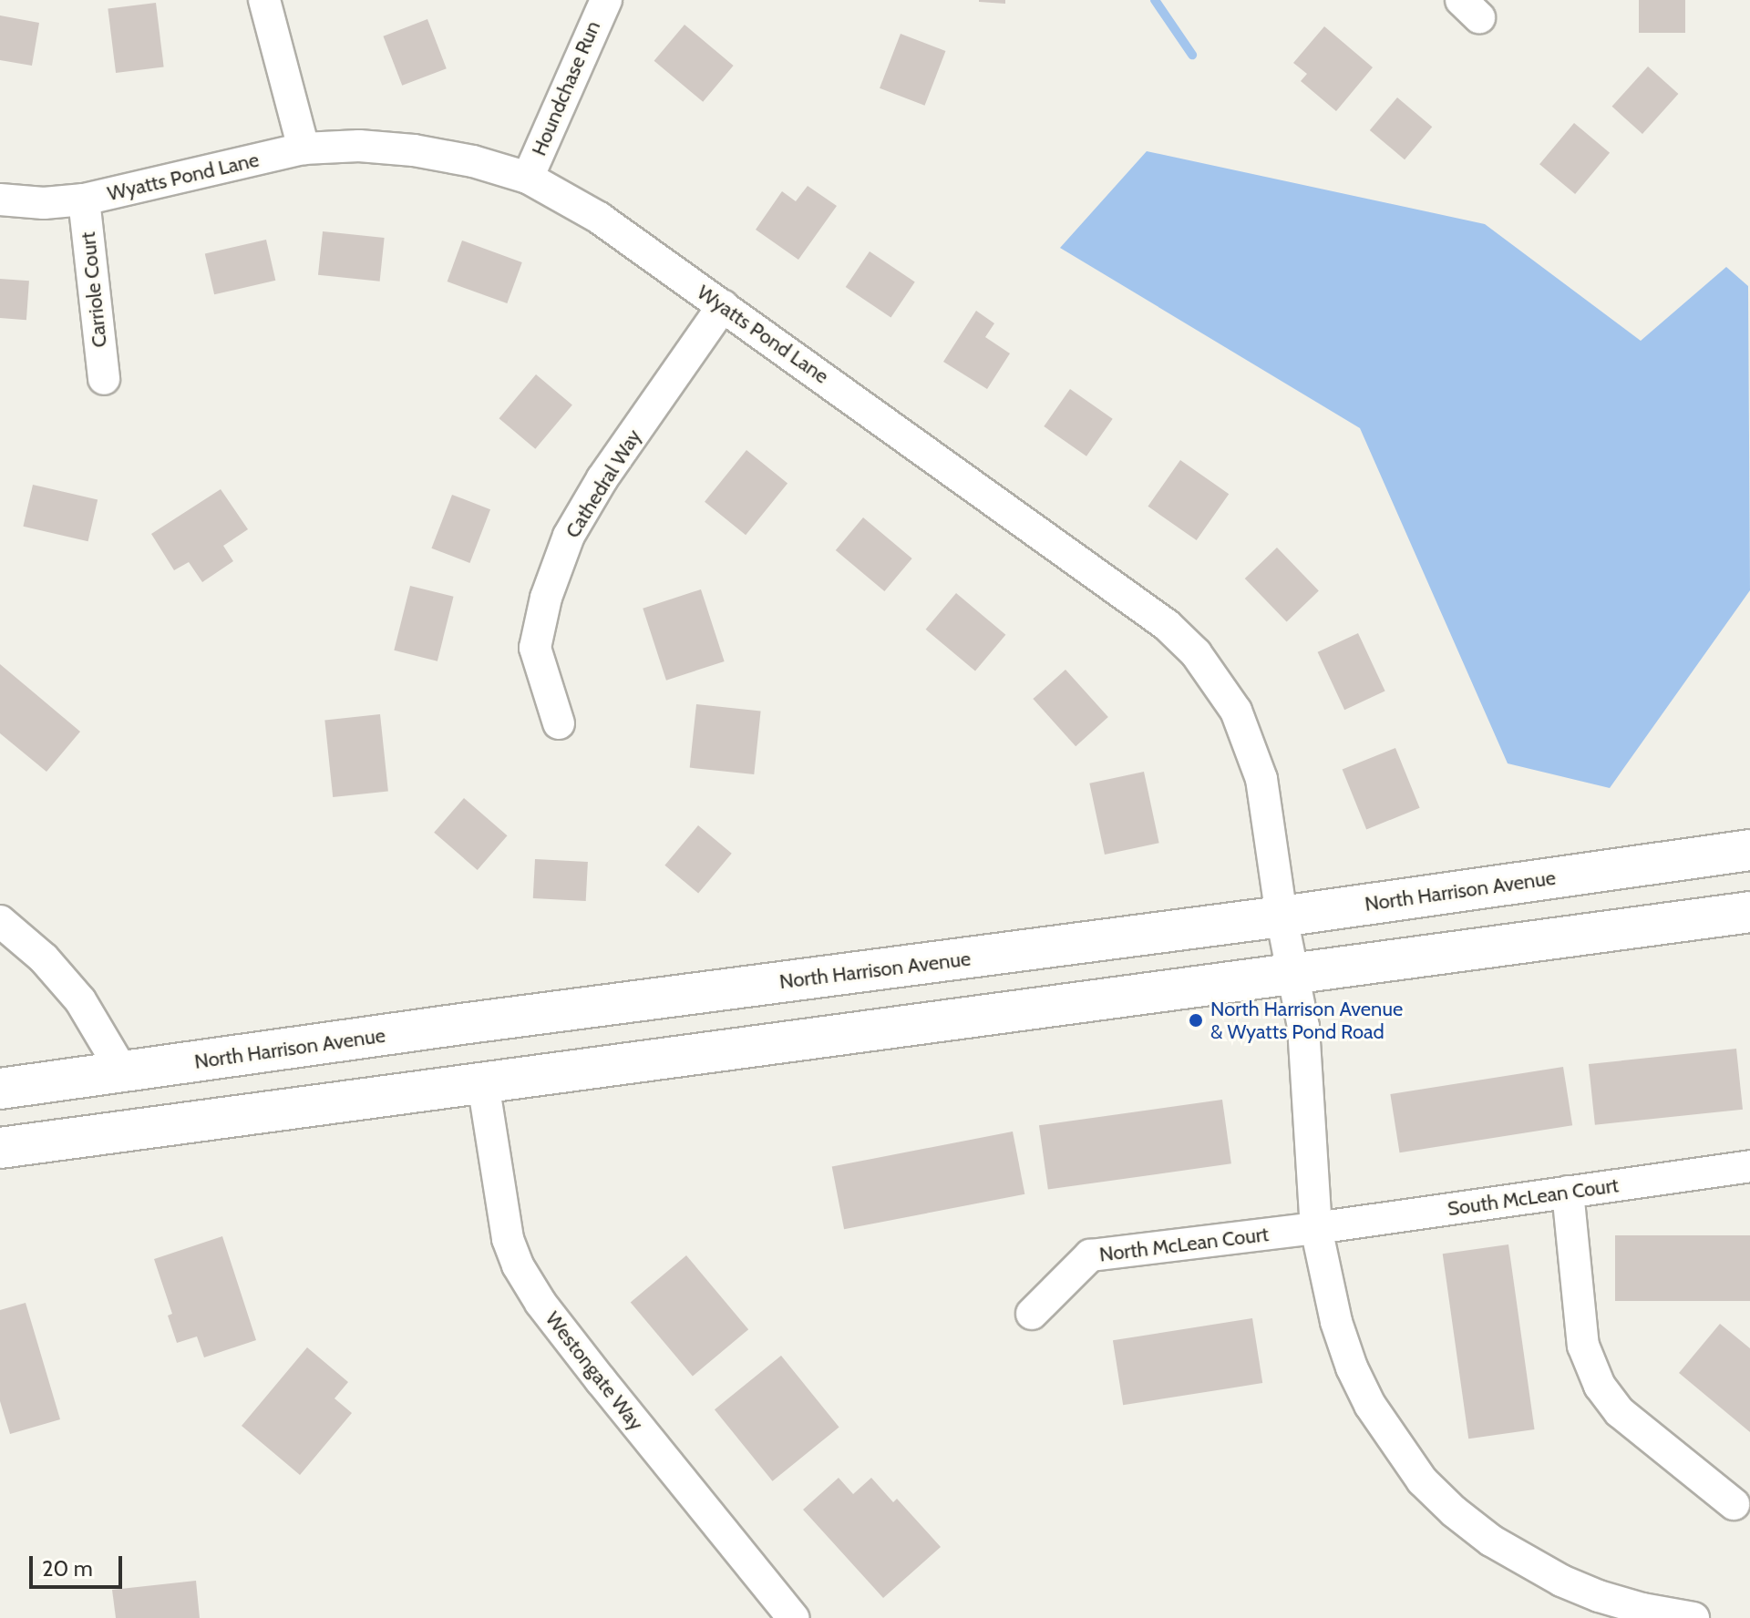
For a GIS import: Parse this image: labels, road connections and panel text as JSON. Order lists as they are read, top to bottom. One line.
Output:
{"streets":{"main road":["North Harrison Avenue"],"street":["Houndchase Run","Wyatts Pond Lane","Carriole Court","Cathedral Way","South McLean Court","North McLean Court","Westongate Way"]},"crossings":[["Houndchase Run","Wyatts Pond Lane"],["Wyatts Pond Lane","Carriole Court"],["Wyatts Pond Lane","Cathedral Way"],["Wyatts Pond Lane","North Harrison Avenue"],["Wyatts Pond Lane","South McLean Court"],["Wyatts Pond Lane","North McLean Court"],["South McLean Court","North McLean Court"]],"places":["North Harrison Avenue & Wyatts Pond Road"],"scale_bar":"20 m"}
